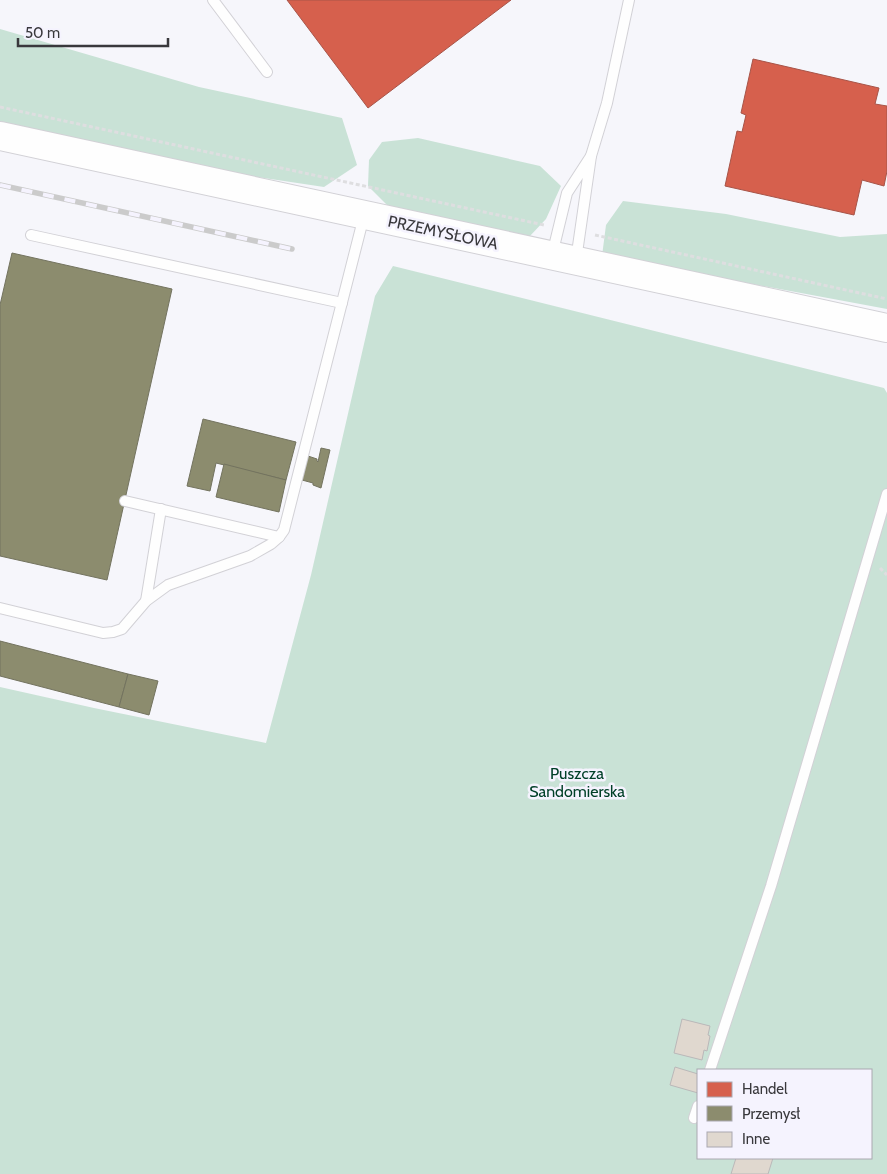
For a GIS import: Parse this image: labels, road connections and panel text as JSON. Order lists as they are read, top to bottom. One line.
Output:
{"streets":{"street":["PRZEMYSŁOWA"]},"parks":["Puszcza Sandomierska"],"legend":["Handel","Przemysł","Inne"],"scale_bar":"50 m"}
